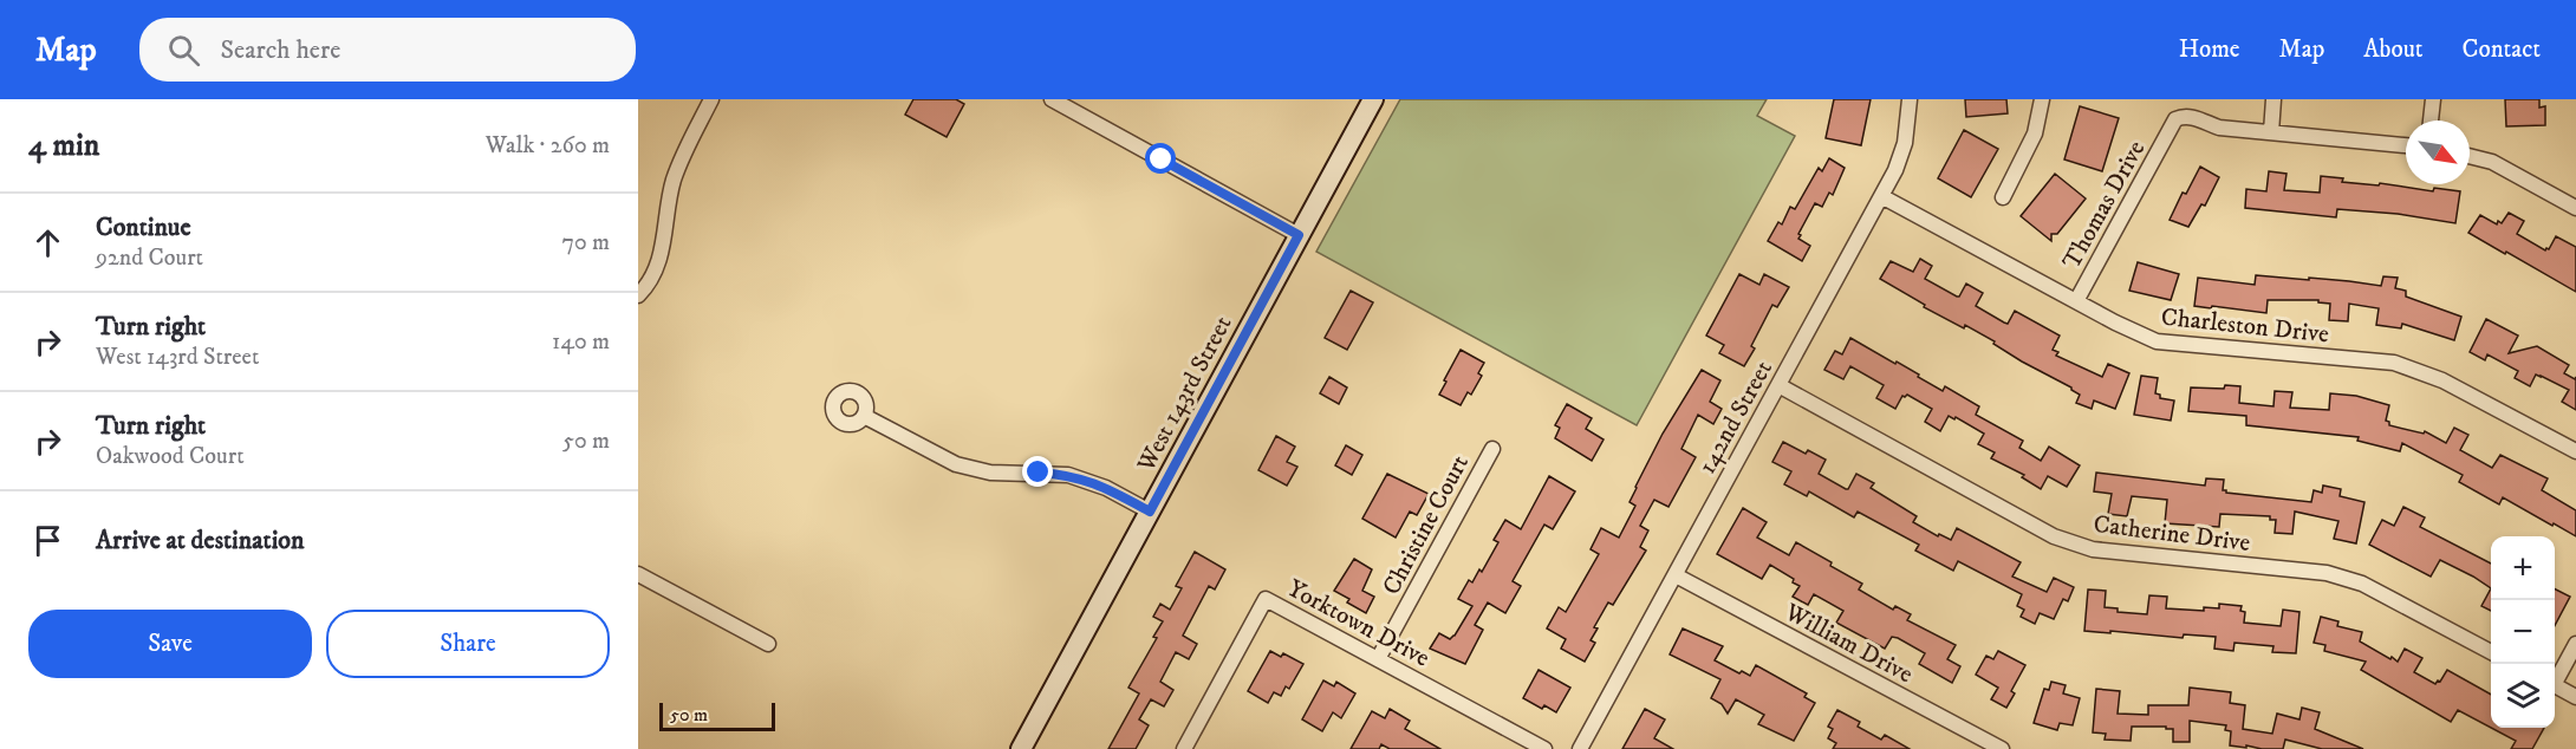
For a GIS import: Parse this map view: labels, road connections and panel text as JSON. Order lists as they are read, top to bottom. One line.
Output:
{"streets":{"main road":["West 143rd Street"],"street":["Thomas Drive","Charleston Drive","142nd Street","Christine Court","Catherine Drive","Yorktown Drive","William Drive"]},"crossings":[["Thomas Drive","Charleston Drive"],["Charleston Drive","142nd Street"],["142nd Street","Catherine Drive"],["142nd Street","William Drive"],["Christine Court","Yorktown Drive"]],"scale_bar":"50 m","north":"bottom right","page":{"header":"Map","search":"Search here","nav":["Home","Map","About","Contact"],"heading":["4 min","Walk · 260 m"],"list":[["Continue","92nd Court","70 m"],["Turn right","West 143rd Street","140 m"],["Turn right","Oakwood Court","50 m"],"Arrive at destination"],"map_buttons":["+","−"],"buttons":["Save","Share"],"scale":"50 m"}}
